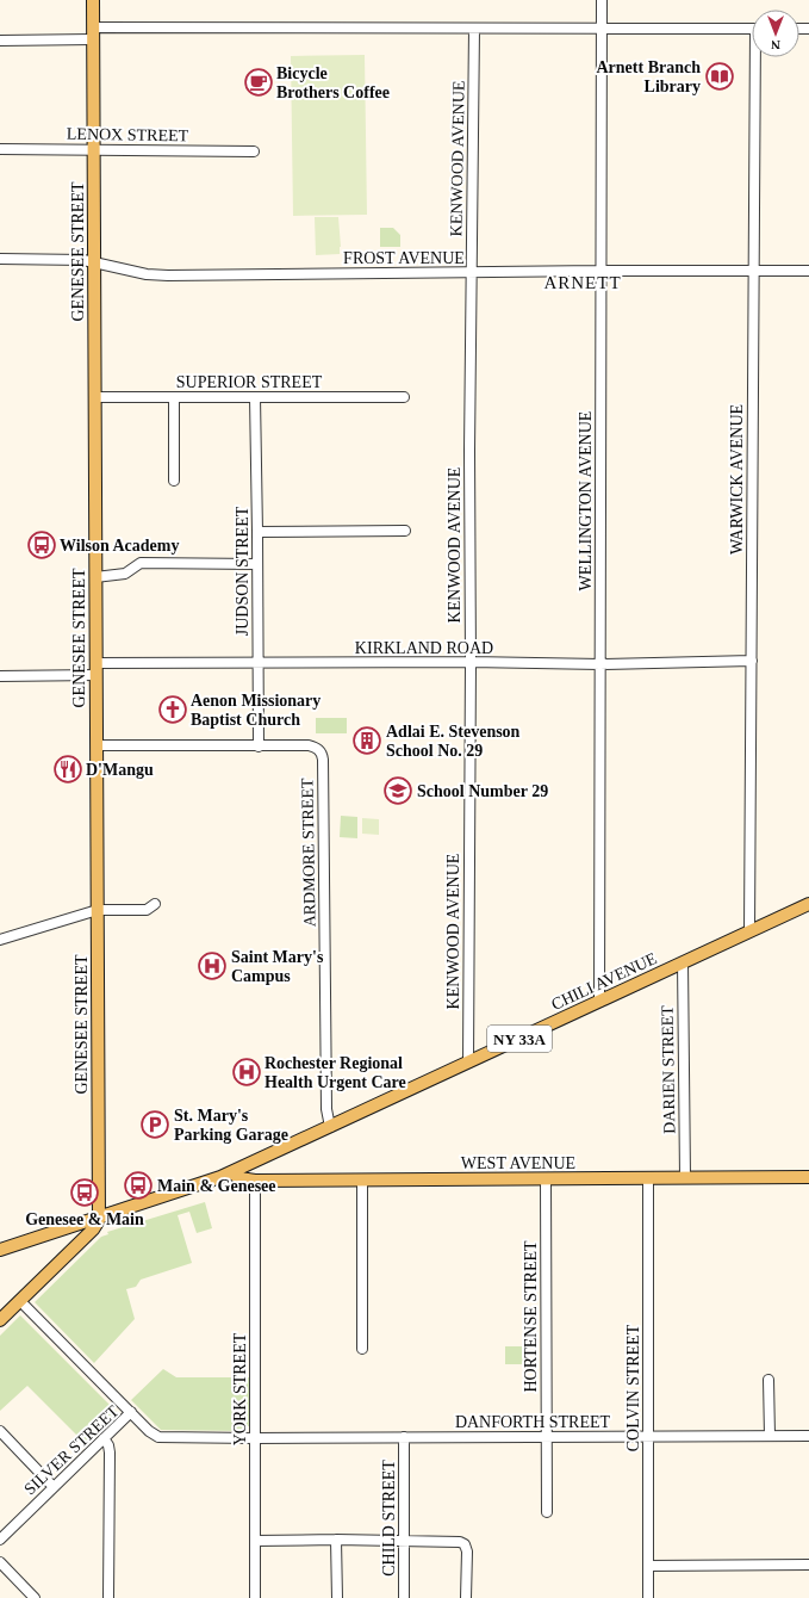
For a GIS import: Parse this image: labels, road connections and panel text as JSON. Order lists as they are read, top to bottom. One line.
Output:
{"streets":{"main road":["GENESEE STREET","CHILI AVENUE","NY 33A","WEST AVENUE"],"street":["LENOX STREET","KENWOOD AVENUE","FROST AVENUE","SUPERIOR STREET","WARWICK AVENUE","WELLINGTON AVENUE","JUDSON STREET","KIRKLAND ROAD","ARDMORE STREET","DARIEN STREET","HORTENSE STREET","COLVIN STREET","YORK STREET","DANFORTH STREET","SILVER STREET","CHILD STREET"]},"crossings":[["LENOX STREET","GENESEE STREET"],["KENWOOD AVENUE","FROST AVENUE"],["KENWOOD AVENUE","KIRKLAND ROAD"],["KENWOOD AVENUE","CHILI AVENUE"],["GENESEE STREET","FROST AVENUE"],["GENESEE STREET","SUPERIOR STREET"],["GENESEE STREET","KIRKLAND ROAD"],["GENESEE STREET","CHILI AVENUE"],["FROST AVENUE","WARWICK AVENUE"],["FROST AVENUE","WELLINGTON AVENUE"],["SUPERIOR STREET","JUDSON STREET"],["WARWICK AVENUE","KIRKLAND ROAD"],["WARWICK AVENUE","CHILI AVENUE"],["WELLINGTON AVENUE","KIRKLAND ROAD"],["WELLINGTON AVENUE","CHILI AVENUE"],["JUDSON STREET","KIRKLAND ROAD"],["JUDSON STREET","ARDMORE STREET"],["ARDMORE STREET","CHILI AVENUE"],["CHILI AVENUE","DARIEN STREET"],["CHILI AVENUE","WEST AVENUE"],["DARIEN STREET","WEST AVENUE"],["WEST AVENUE","HORTENSE STREET"],["WEST AVENUE","COLVIN STREET"],["WEST AVENUE","YORK STREET"],["HORTENSE STREET","DANFORTH STREET"],["COLVIN STREET","DANFORTH STREET"],["YORK STREET","DANFORTH STREET"],["YORK STREET","SILVER STREET"],["DANFORTH STREET","SILVER STREET"],["DANFORTH STREET","CHILD STREET"]],"districts":["ARNETT"],"places":{"library":["Arnett Branch Library"],"cafe":["Bicycle Brothers Coffee"],"bus stop":["Wilson Academy","Main & Genesee","Genesee & Main"],"church":["Aenon Missionary Baptist Church"],"building":["Adlai E. Stevenson School No. 29"],"restaurant":["D'Mangu"],"school or university":["School Number 29"],"hospital":["Saint Mary's Campus","Rochester Regional Health Urgent Care"],"parking":["St. Mary's Parking Garage"]},"north":"bottom"}
